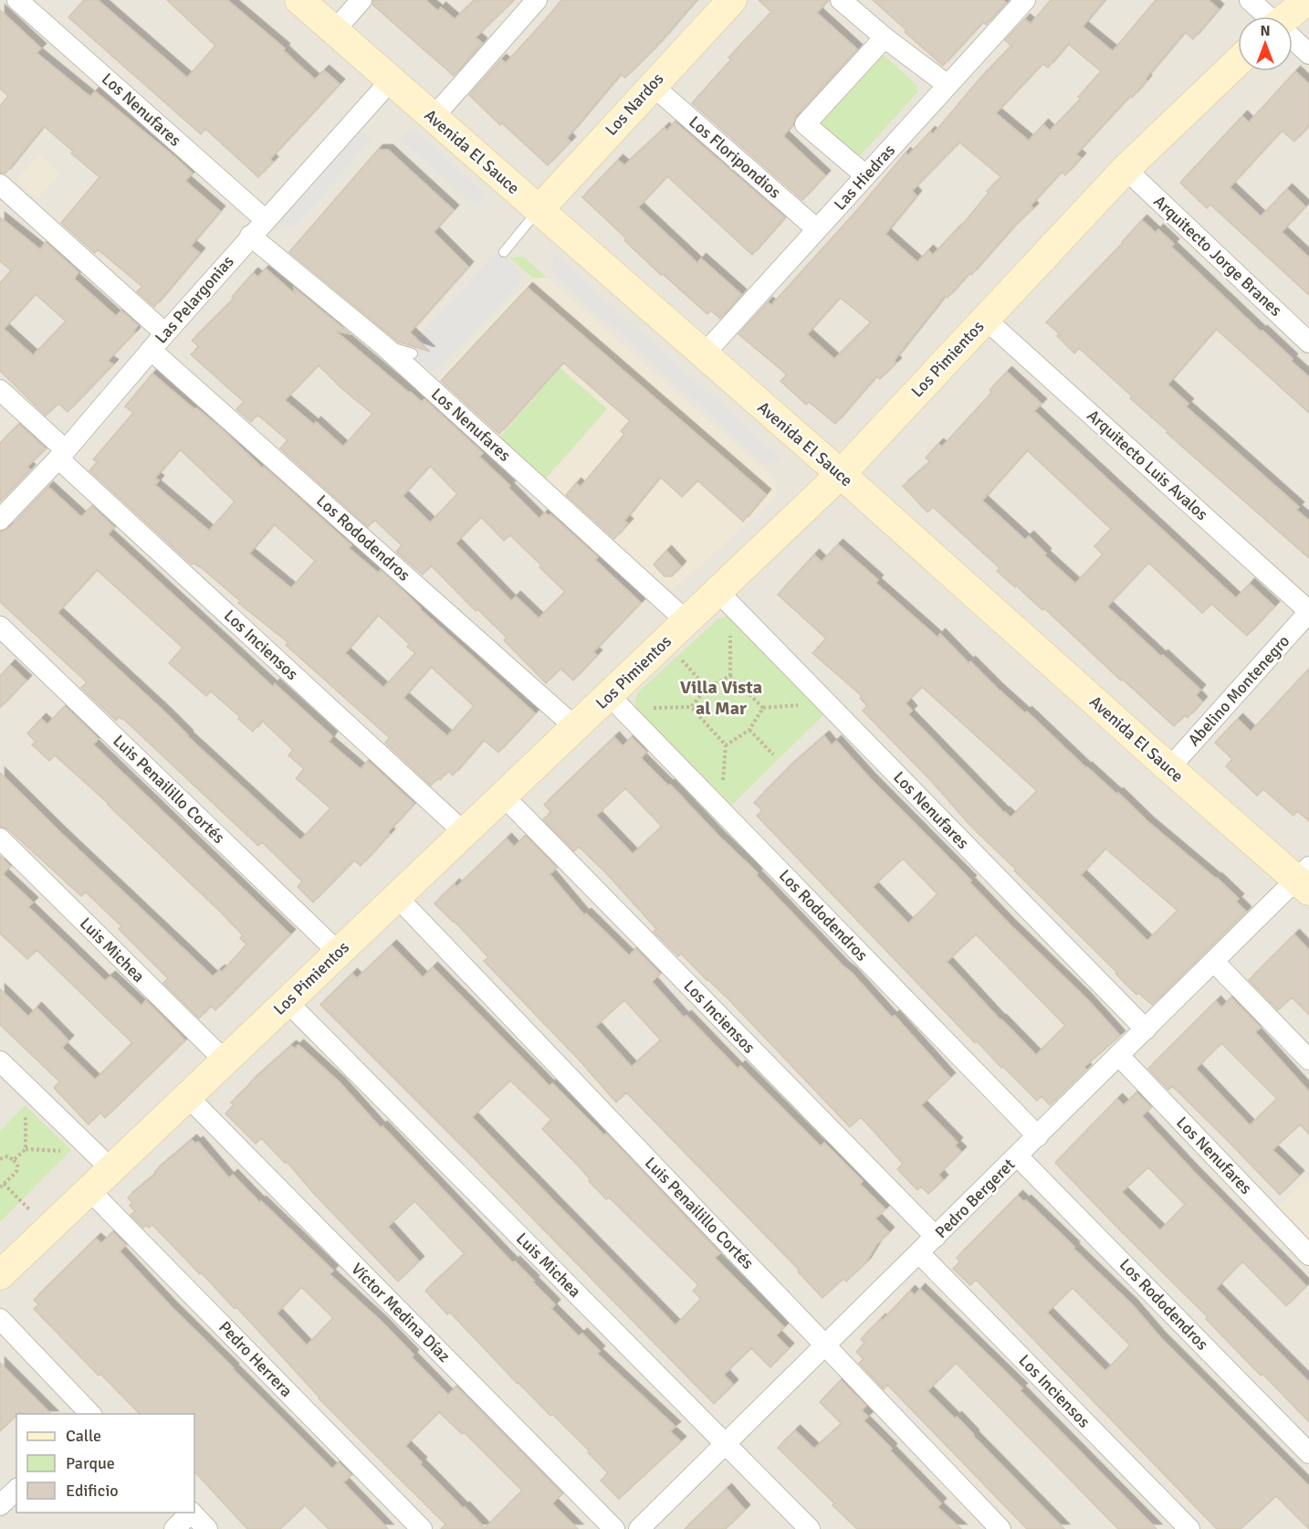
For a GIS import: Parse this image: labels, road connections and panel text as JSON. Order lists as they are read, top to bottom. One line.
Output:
{"streets":{"street":["Los Nardos","Los Nenufares","Avenida El Sauce","Los Floripondios","Las Hiedras","Arquitecto Jorge Branes","Las Pelargonias","Los Pimientos","Arquitecto Luis Avalos","Los Rododendros","Los Inciensos","Abelino Montenegro","Luis Penailillo Cortés","Luis Michea","Pedro Bergeret","Víctor Medina Díaz","Pedro Herrera"]},"crossings":[["Los Nardos","Avenida El Sauce"],["Los Nardos","Los Floripondios"],["Los Nenufares","Las Pelargonias"],["Los Nenufares","Los Pimientos"],["Los Nenufares","Pedro Bergeret"],["Avenida El Sauce","Las Hiedras"],["Avenida El Sauce","Las Pelargonias"],["Avenida El Sauce","Los Pimientos"],["Avenida El Sauce","Abelino Montenegro"],["Avenida El Sauce","Pedro Bergeret"],["Los Floripondios","Las Hiedras"],["Arquitecto Jorge Branes","Los Pimientos"],["Las Pelargonias","Los Rododendros"],["Las Pelargonias","Los Inciensos"],["Los Pimientos","Arquitecto Luis Avalos"],["Los Pimientos","Los Rododendros"],["Los Pimientos","Los Inciensos"],["Los Pimientos","Luis Penailillo Cortés"],["Los Pimientos","Luis Michea"],["Los Pimientos","Víctor Medina Díaz"],["Los Pimientos","Pedro Herrera"],["Arquitecto Luis Avalos","Abelino Montenegro"],["Los Rododendros","Pedro Bergeret"],["Los Inciensos","Pedro Bergeret"],["Luis Penailillo Cortés","Pedro Bergeret"],["Luis Michea","Pedro Bergeret"]],"districts":["Villa Vista al Mar"],"legend":["Calle","Parque","Edificio"],"north":"top"}
